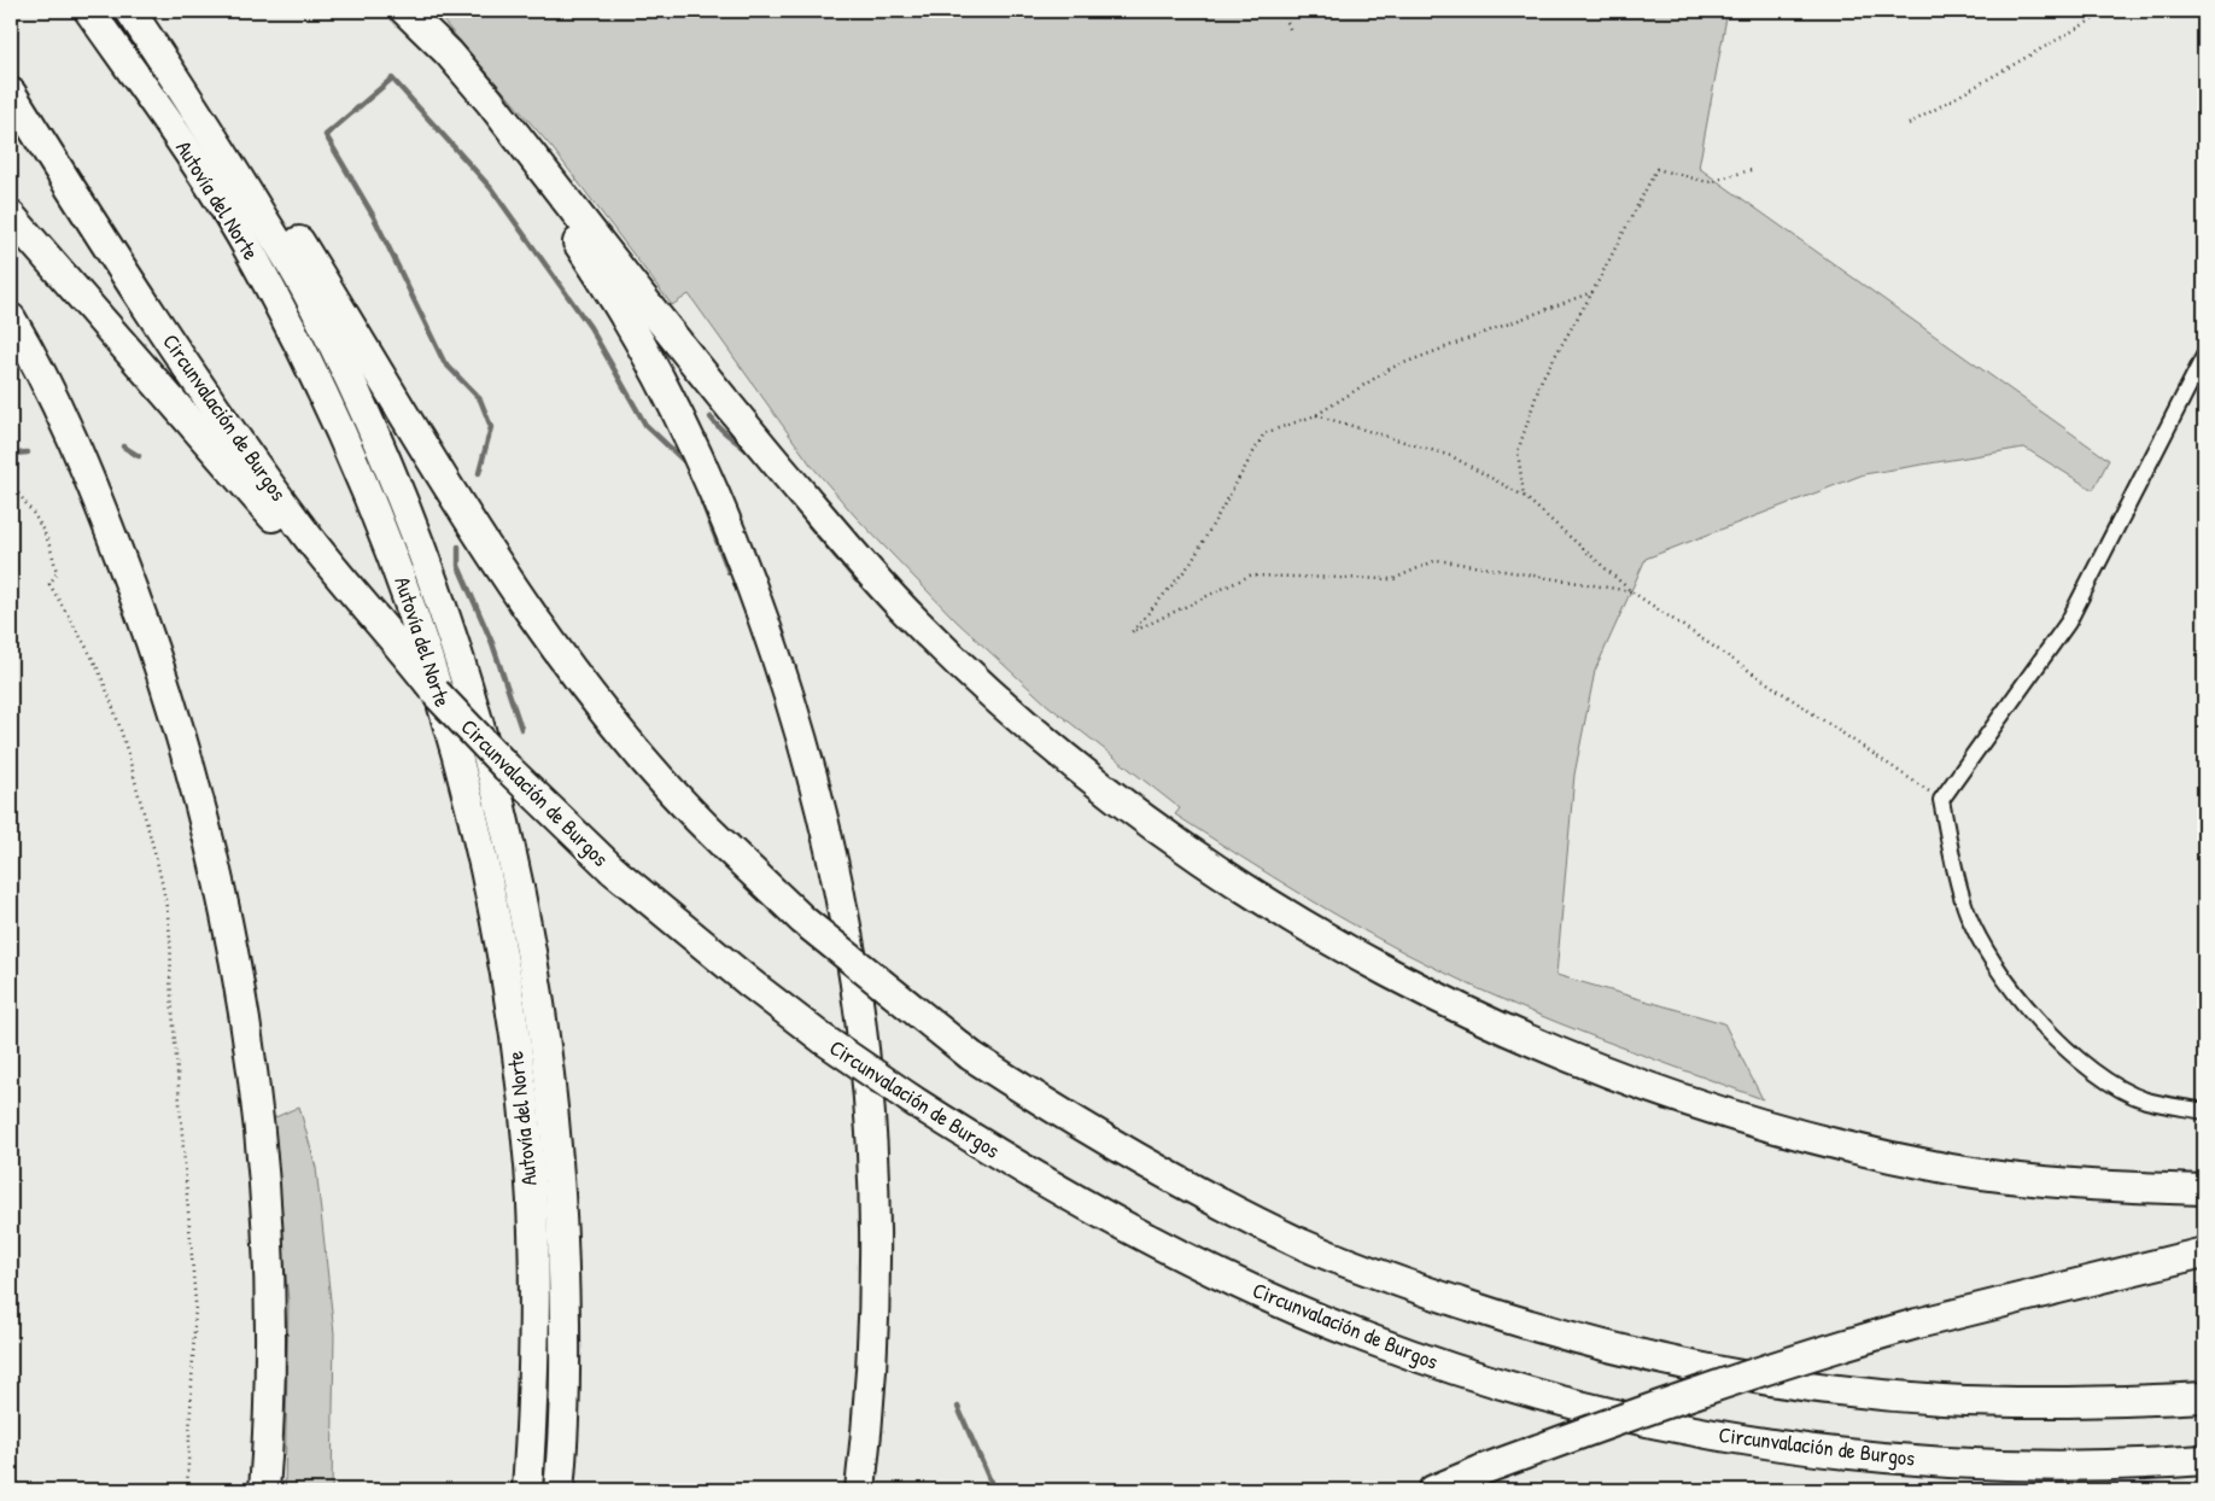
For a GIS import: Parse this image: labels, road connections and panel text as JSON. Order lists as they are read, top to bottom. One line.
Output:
{"streets":{"highway":["Autovía del Norte","Circunvalación de Burgos"]}}
